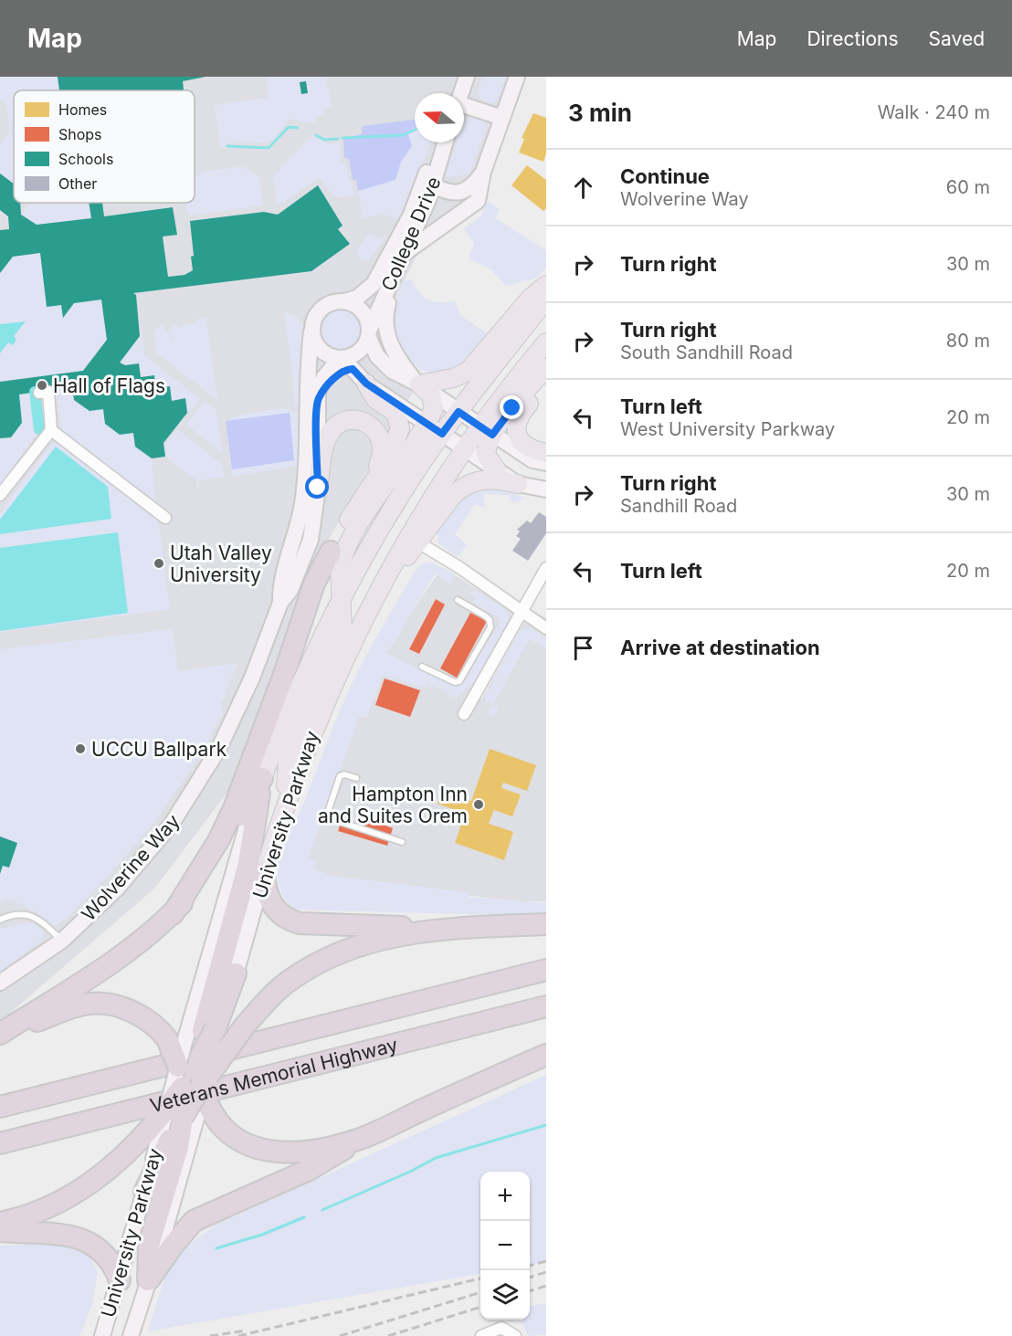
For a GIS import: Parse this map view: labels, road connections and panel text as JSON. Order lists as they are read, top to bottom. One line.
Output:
{"streets":{"highway":["Veterans Memorial Highway"],"main road":["College Drive","University Parkway","Wolverine Way"]},"crossings":[["College Drive","Wolverine Way"]],"places":["Hall of Flags","Utah Valley University","UCCU Ballpark","Hampton Inn and Suites Orem"],"legend":["Homes","Shops","Schools","Other"],"north":"left","page":{"header":"Map","nav":["Map","Directions","Saved"],"heading":["3 min","Walk · 240 m"],"list":[["Continue","Wolverine Way","60 m"],["Turn right","30 m"],["Turn right","South Sandhill Road","80 m"],["Turn left","West University Parkway","20 m"],["Turn right","Sandhill Road","30 m"],["Turn left","20 m"],"Arrive at destination"],"map_buttons":["+","−"]}}
